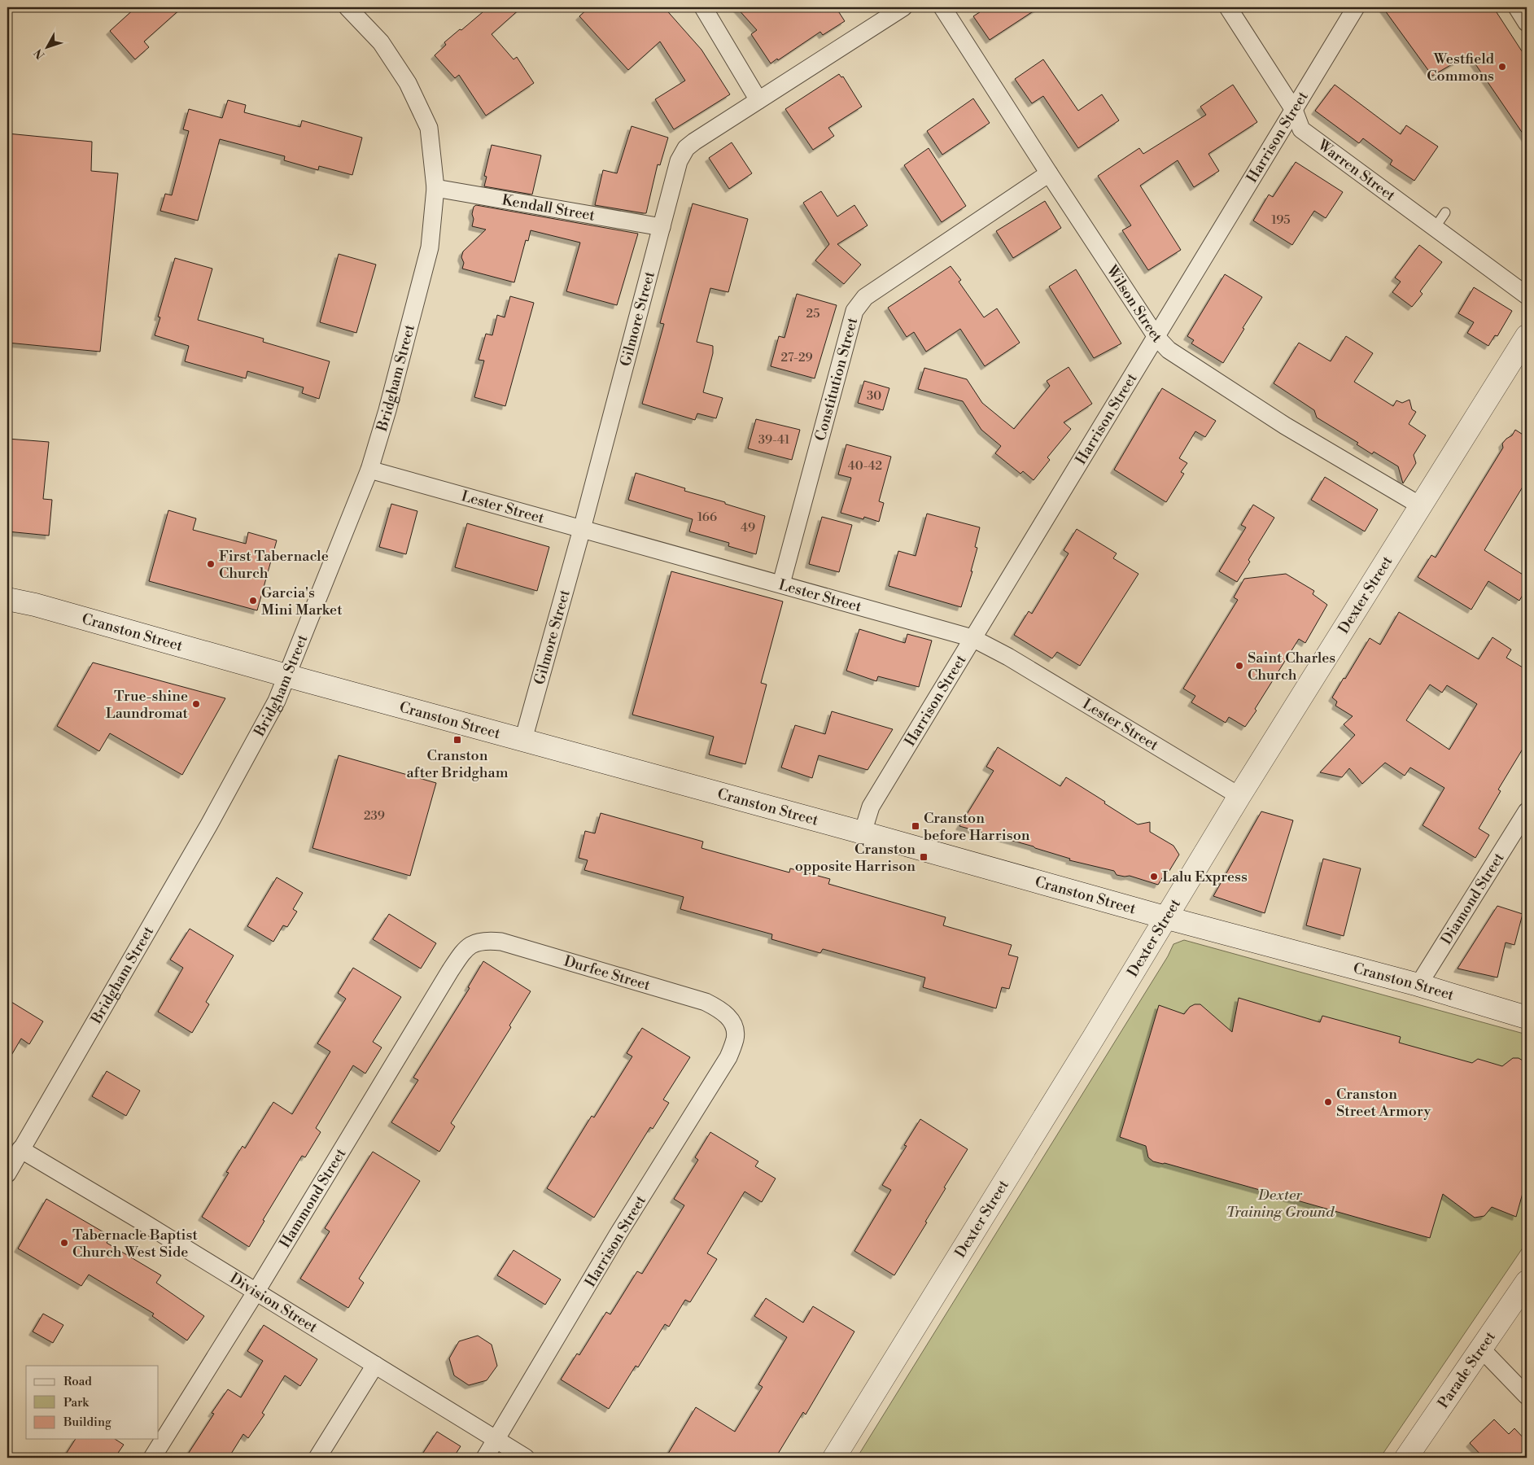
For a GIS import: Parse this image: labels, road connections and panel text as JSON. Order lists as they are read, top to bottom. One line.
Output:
{"streets":{"main road":["Dexter Street","Cranston Street","Parade Street"],"street":["Harrison Street","Warren Street","Kendall Street","Wilson Street","Gilmore Street","Bridgham Street","Constitution Street","Lester Street","Diamond Street","Durfee Street","Hammond Street","Division Street"]},"crossings":[["Harrison Street","Warren Street"],["Harrison Street","Wilson Street"],["Harrison Street","Lester Street"],["Harrison Street","Cranston Street"],["Harrison Street","Durfee Street"],["Harrison Street","Division Street"],["Kendall Street","Gilmore Street"],["Kendall Street","Bridgham Street"],["Wilson Street","Constitution Street"],["Wilson Street","Dexter Street"],["Gilmore Street","Lester Street"],["Gilmore Street","Cranston Street"],["Bridgham Street","Lester Street"],["Bridgham Street","Cranston Street"],["Bridgham Street","Division Street"],["Constitution Street","Lester Street"],["Lester Street","Dexter Street"],["Dexter Street","Cranston Street"],["Cranston Street","Diamond Street"],["Durfee Street","Hammond Street"],["Hammond Street","Division Street"]],"parks":["Dexter Training Ground"],"places":{"other":["Westfield Commons","First Tabernacle Church","Garcia's Mini Market","Saint Charles Church","True-shine Laundromat","Lalu Express","Cranston Street Armory","Tabernacle Baptist Church West Side"],"transit":["Cranston after Bridgham","Cranston before Harrison","Cranston opposite Harrison"]},"house_numbers":["195","25","27-29","30","39-41","40-42","166","49","239"],"legend":["Road","Park","Building"],"north":"bottom left"}
